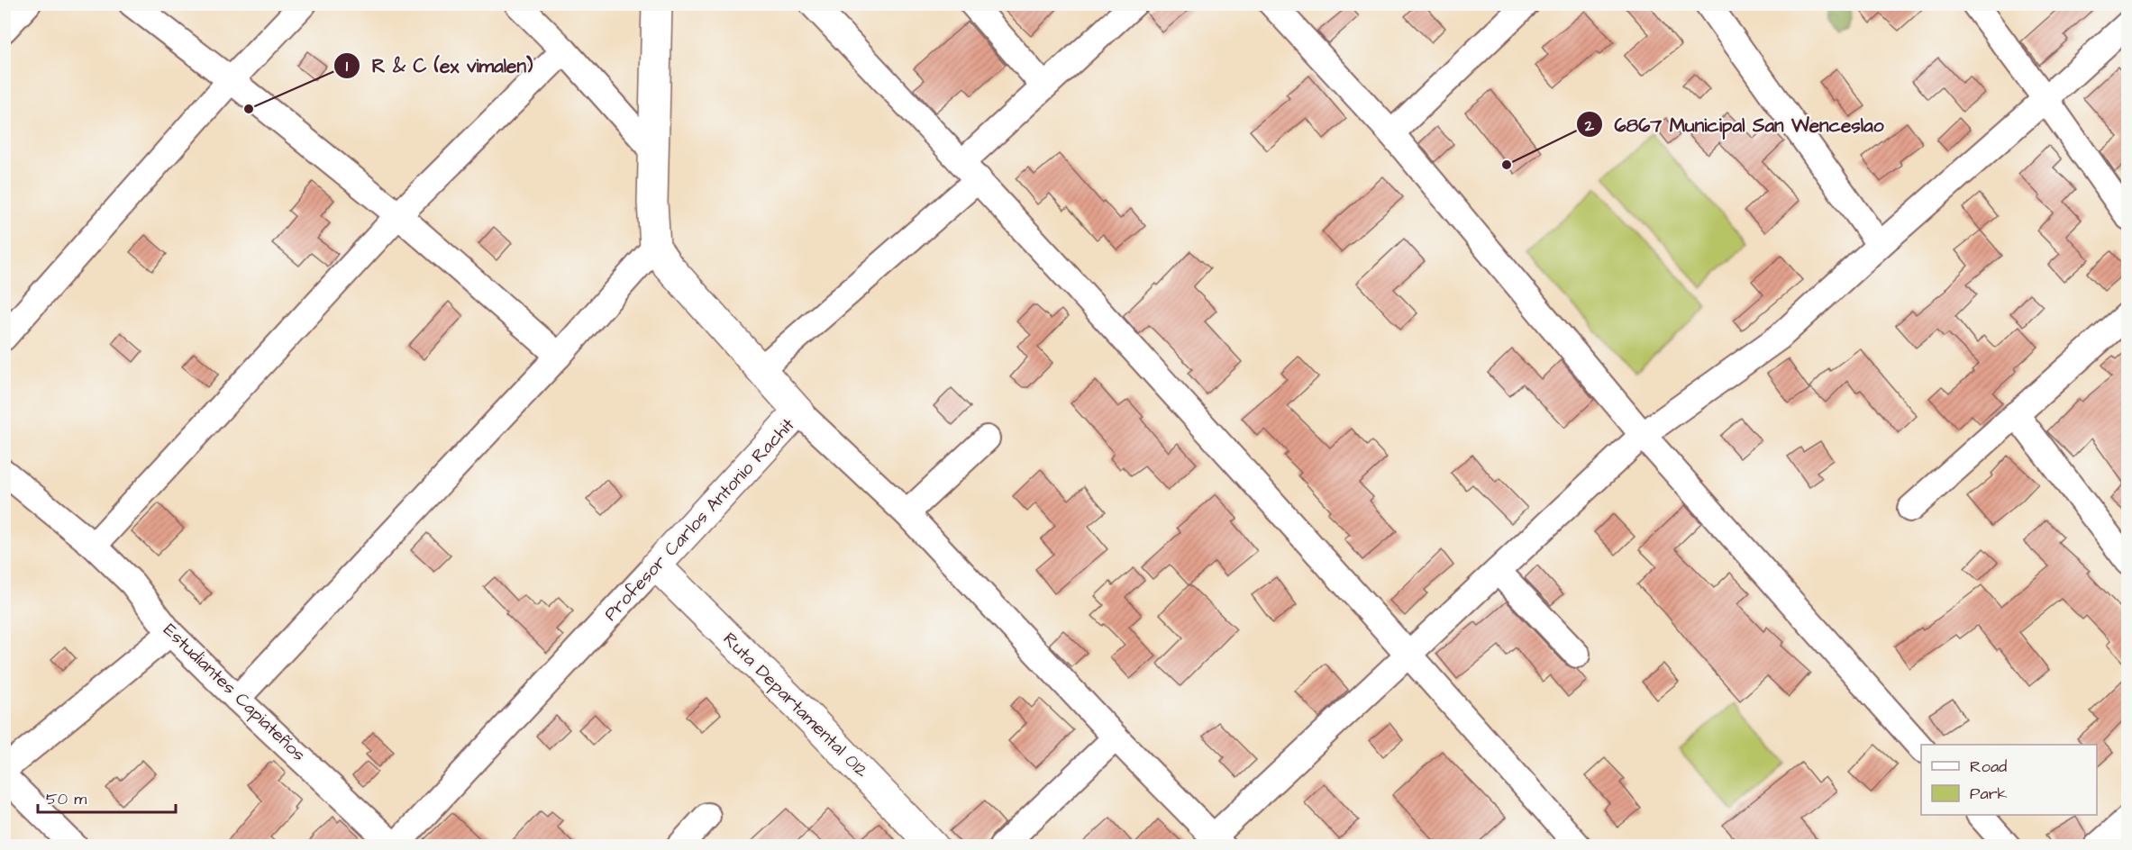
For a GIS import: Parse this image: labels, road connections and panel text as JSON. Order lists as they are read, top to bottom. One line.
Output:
{"streets":{"main road":["Profesor Carlos Antonio Rachit","Ruta Departamental 012"],"street":["Estudiantes Capiateños"]},"crossings":[["Profesor Carlos Antonio Rachit","Estudiantes Capiateños"],["Profesor Carlos Antonio Rachit","Ruta Departamental 012"]],"places":["R & C (ex vimalen)","6867 Municipal San Wenceslao"],"legend":["Road","Park"],"scale_bar":"50 m"}
